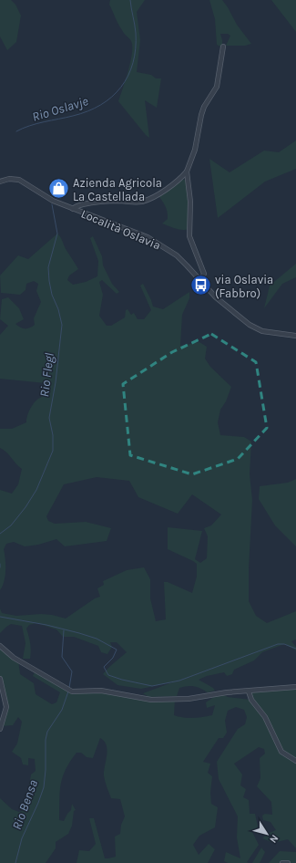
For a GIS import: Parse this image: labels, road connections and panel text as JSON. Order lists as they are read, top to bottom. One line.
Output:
{"streets":{"street":["Località Oslavia"]},"water":["Rio Oslavje","Rio Flegl","Rio Bensa"],"places":{"shop":["Azienda Agricola La Castellada"],"bus stop":["via Oslavia (Fabbro)"]},"north":"bottom right"}
